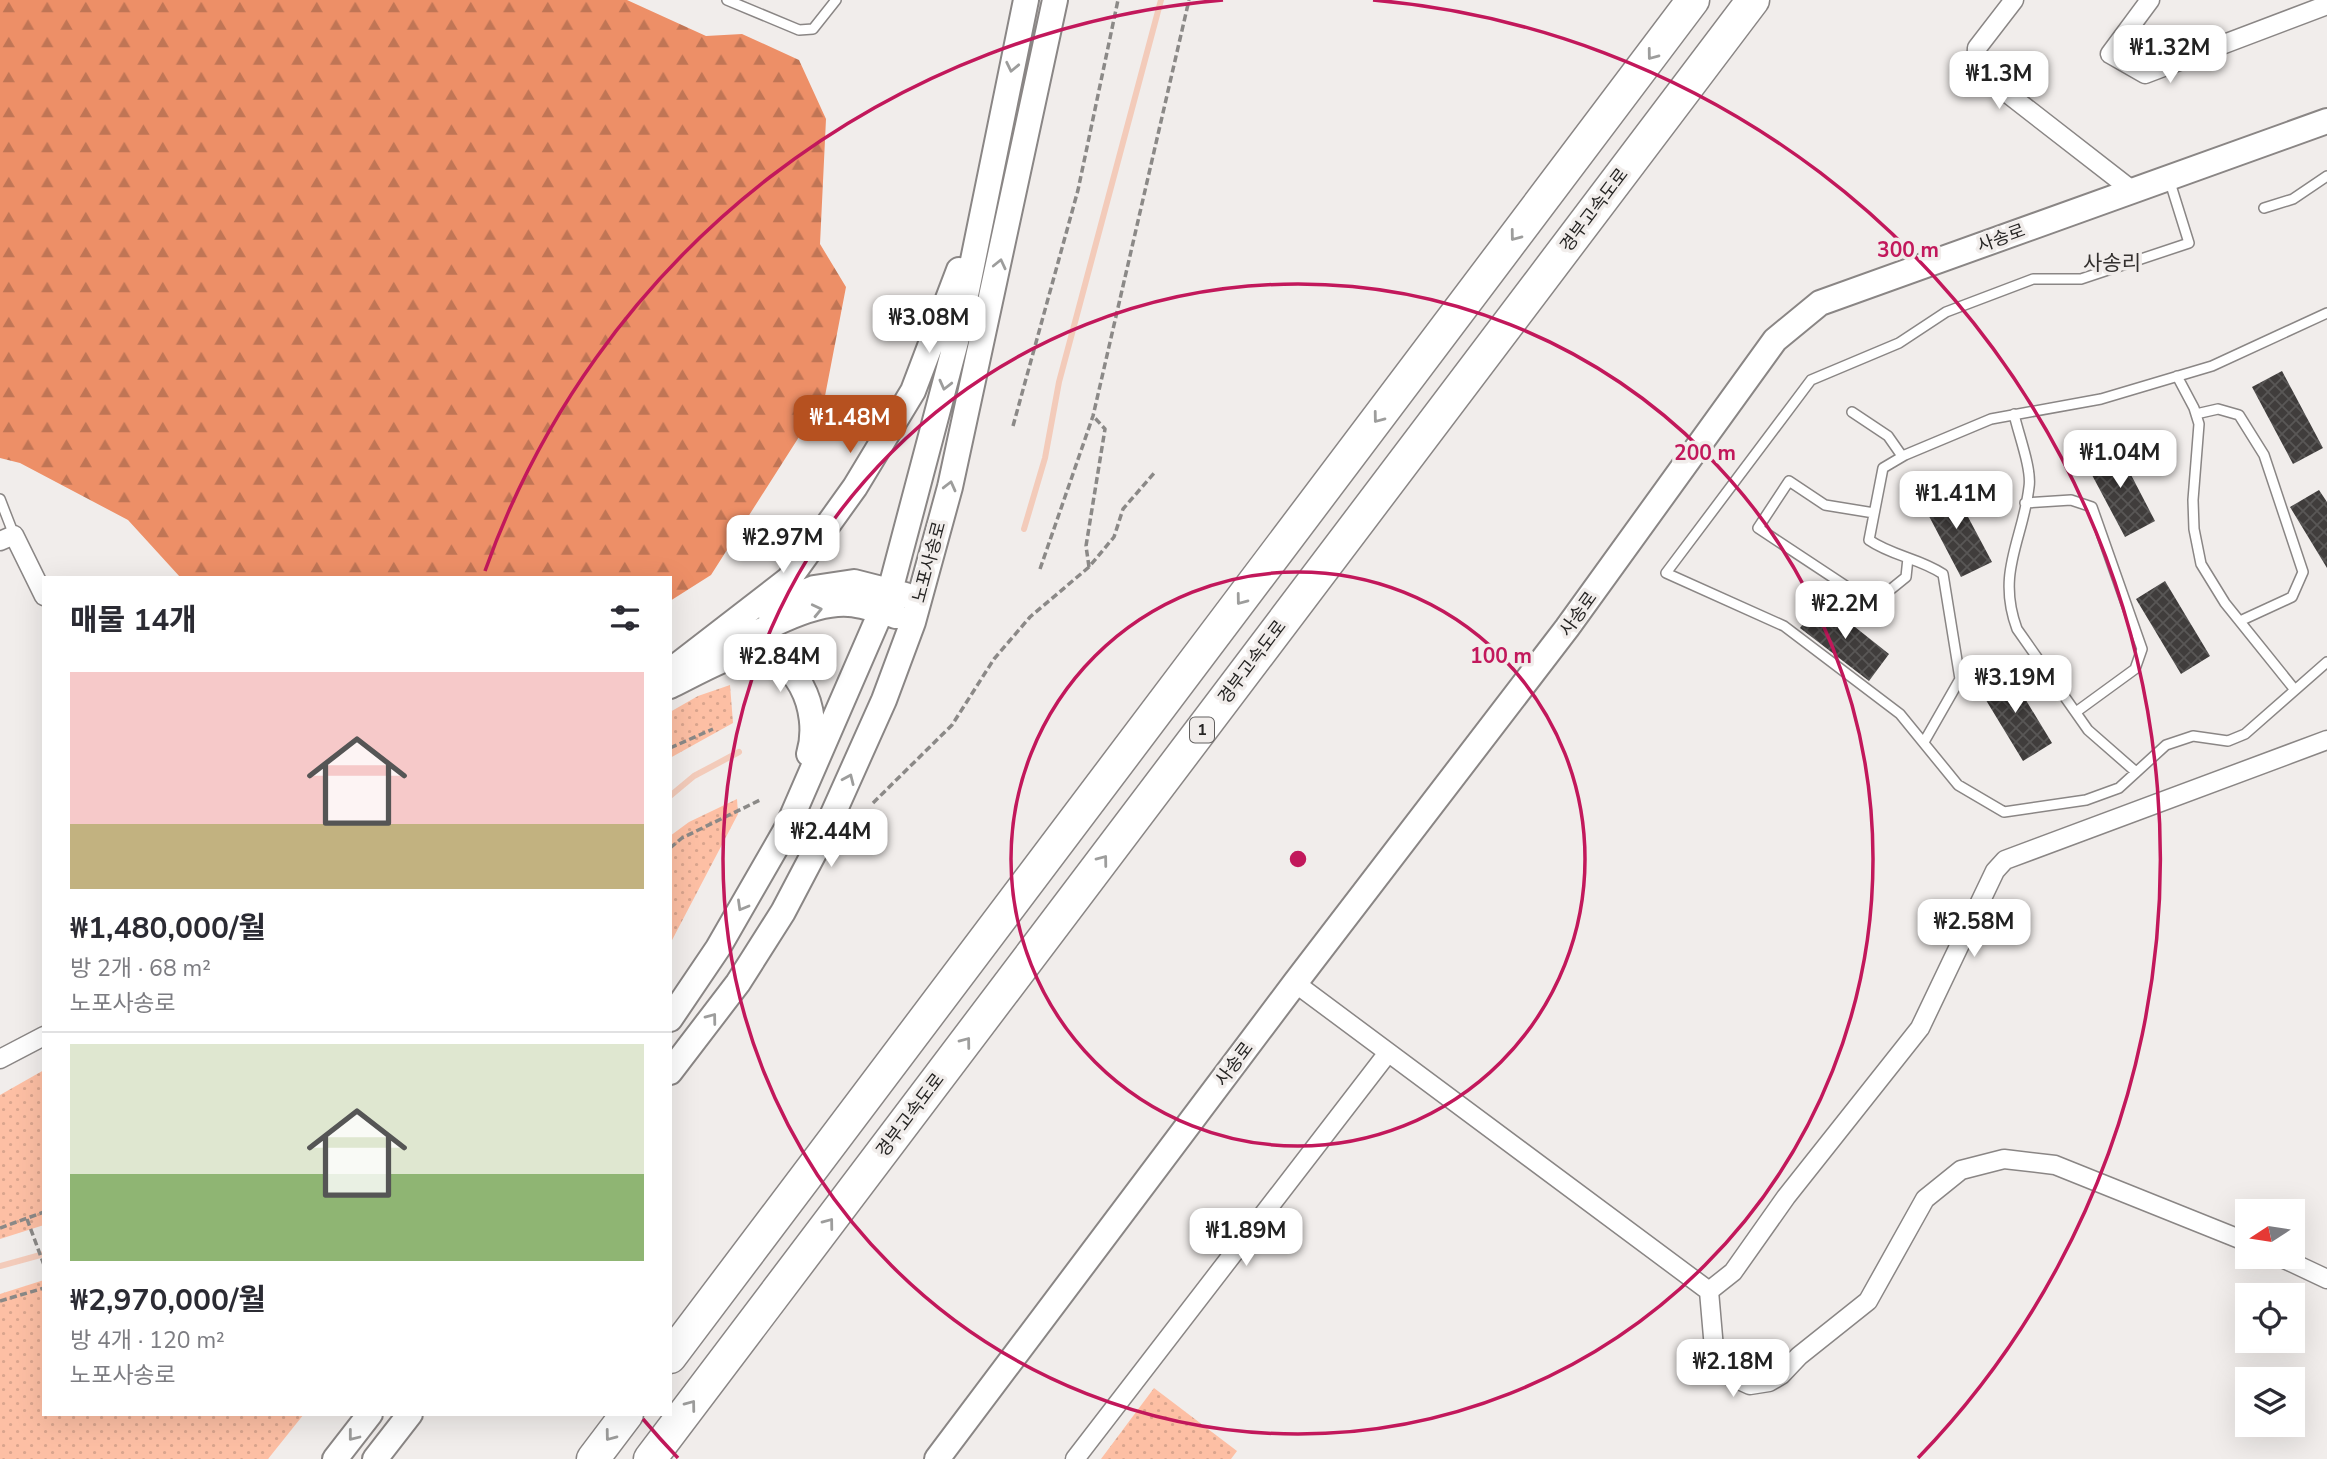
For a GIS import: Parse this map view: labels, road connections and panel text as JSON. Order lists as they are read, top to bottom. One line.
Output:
{"streets":{"highway":["경부고속도로","1"],"main road":["사송로","노포사송로"]},"districts":["사송리"],"north":"left","page":{"price":["₩1.32M","₩1.3M","₩3.08M","₩1.48M","₩1.04M","₩1.41M","₩2.97M","₩2.2M","₩2.84M","₩3.19M","₩2.44M","₩2.58M","₩1.89M","₩2.18M"],"heading":"매물 14개","list":[{"name":"₩1,480,000/월","note":"방 2개 · 68 m² · 노포사송로"},{"name":"₩2,970,000/월","note":"방 4개 · 120 m² · 노포사송로"}]},"rings":["300 m","200 m","100 m"]}
